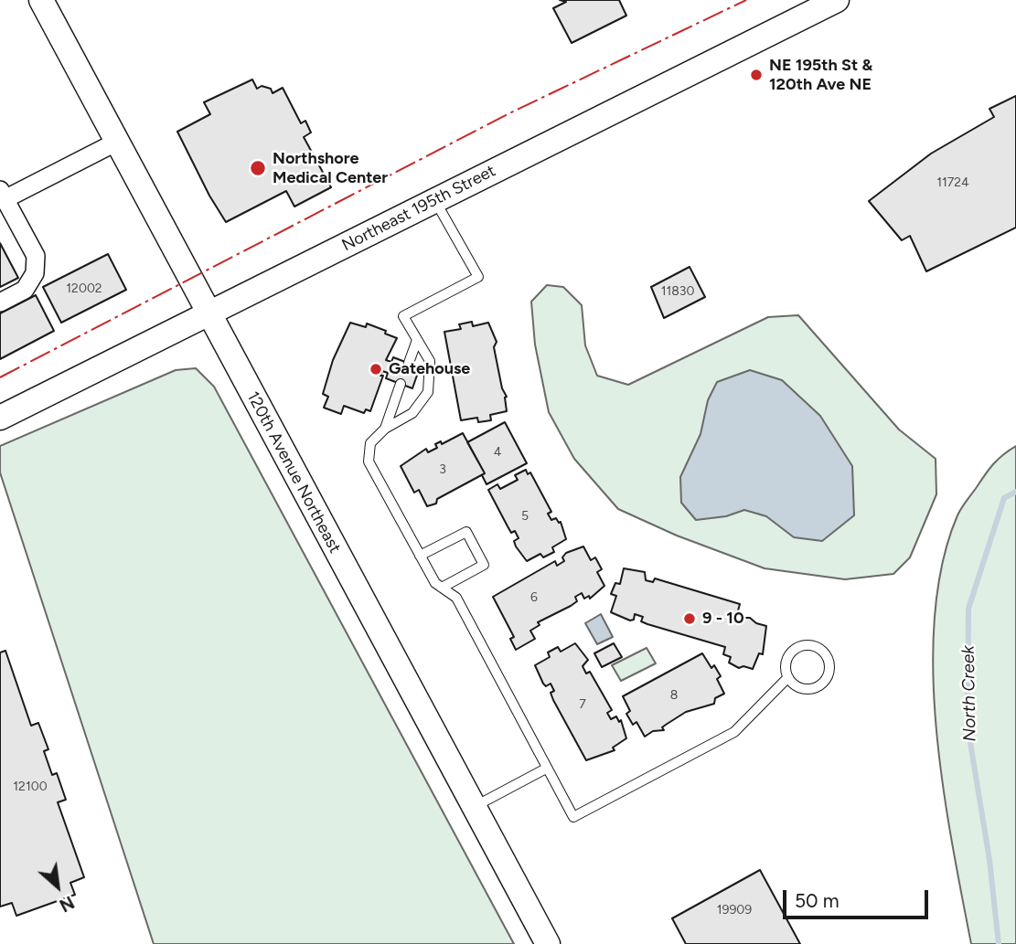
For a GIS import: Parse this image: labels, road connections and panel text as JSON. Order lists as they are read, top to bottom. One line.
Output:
{"streets":{"main road":["Northeast 195th Street","120th Avenue Northeast"]},"crossings":[["Northeast 195th Street","120th Avenue Northeast"]],"water":["North Creek"],"places":["NE 195th St & 120th Ave NE","Northshore Medical Center","Gatehouse","9 - 10"],"house_numbers":["11724","12002","11830","4","3","5","6","8","7","12100","19909"],"scale_bar":"50 m","north":"bottom right"}
